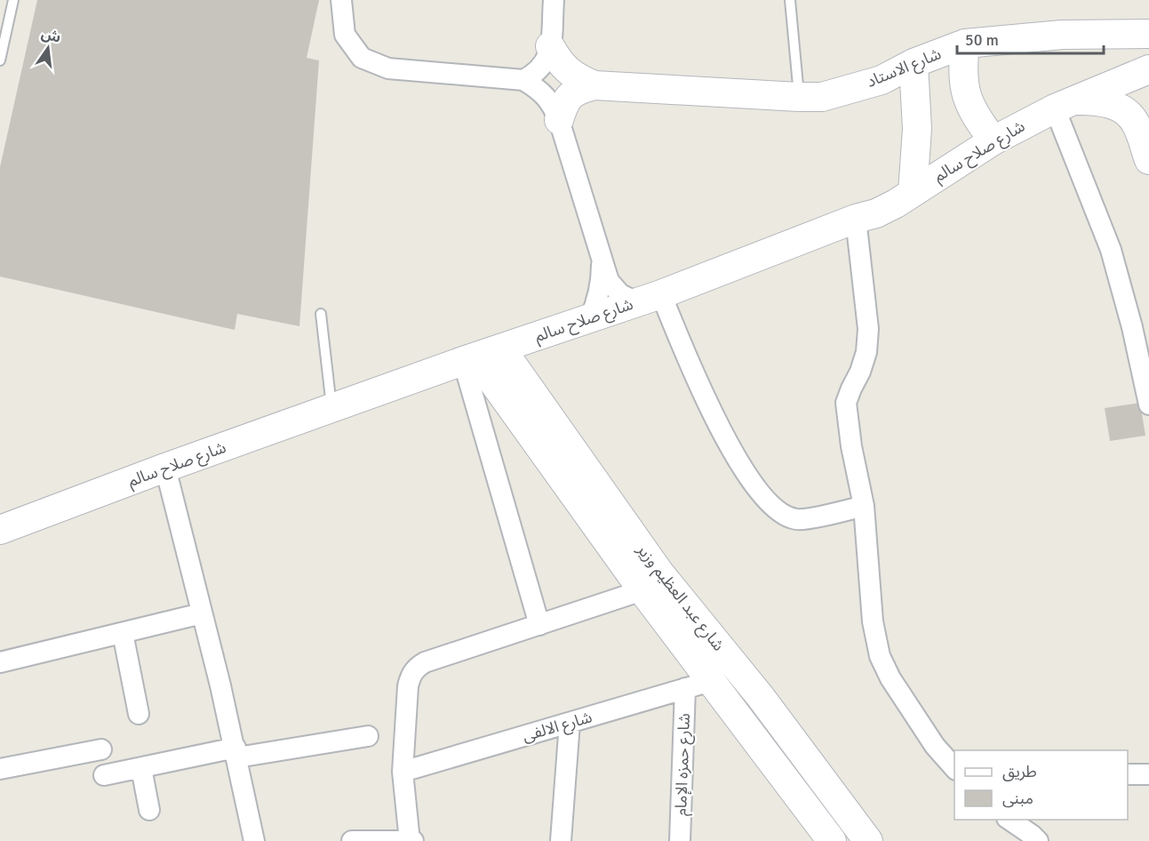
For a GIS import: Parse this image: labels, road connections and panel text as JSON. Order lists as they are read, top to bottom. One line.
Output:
{"streets":{"street":["شارع الاستاد","شارع صلاح سالم","شارع عبد العظيم وزير","شارع الالفى","شارع حمزه الإمام"]},"crossings":[["شارع صلاح سالم","شارع عبد العظيم وزير"],["شارع عبد العظيم وزير","شارع الالفى"],["شارع الالفى","شارع حمزه الإمام"]],"legend":["طريق","مبنى"],"scale_bar":"50 m","north":"top"}
